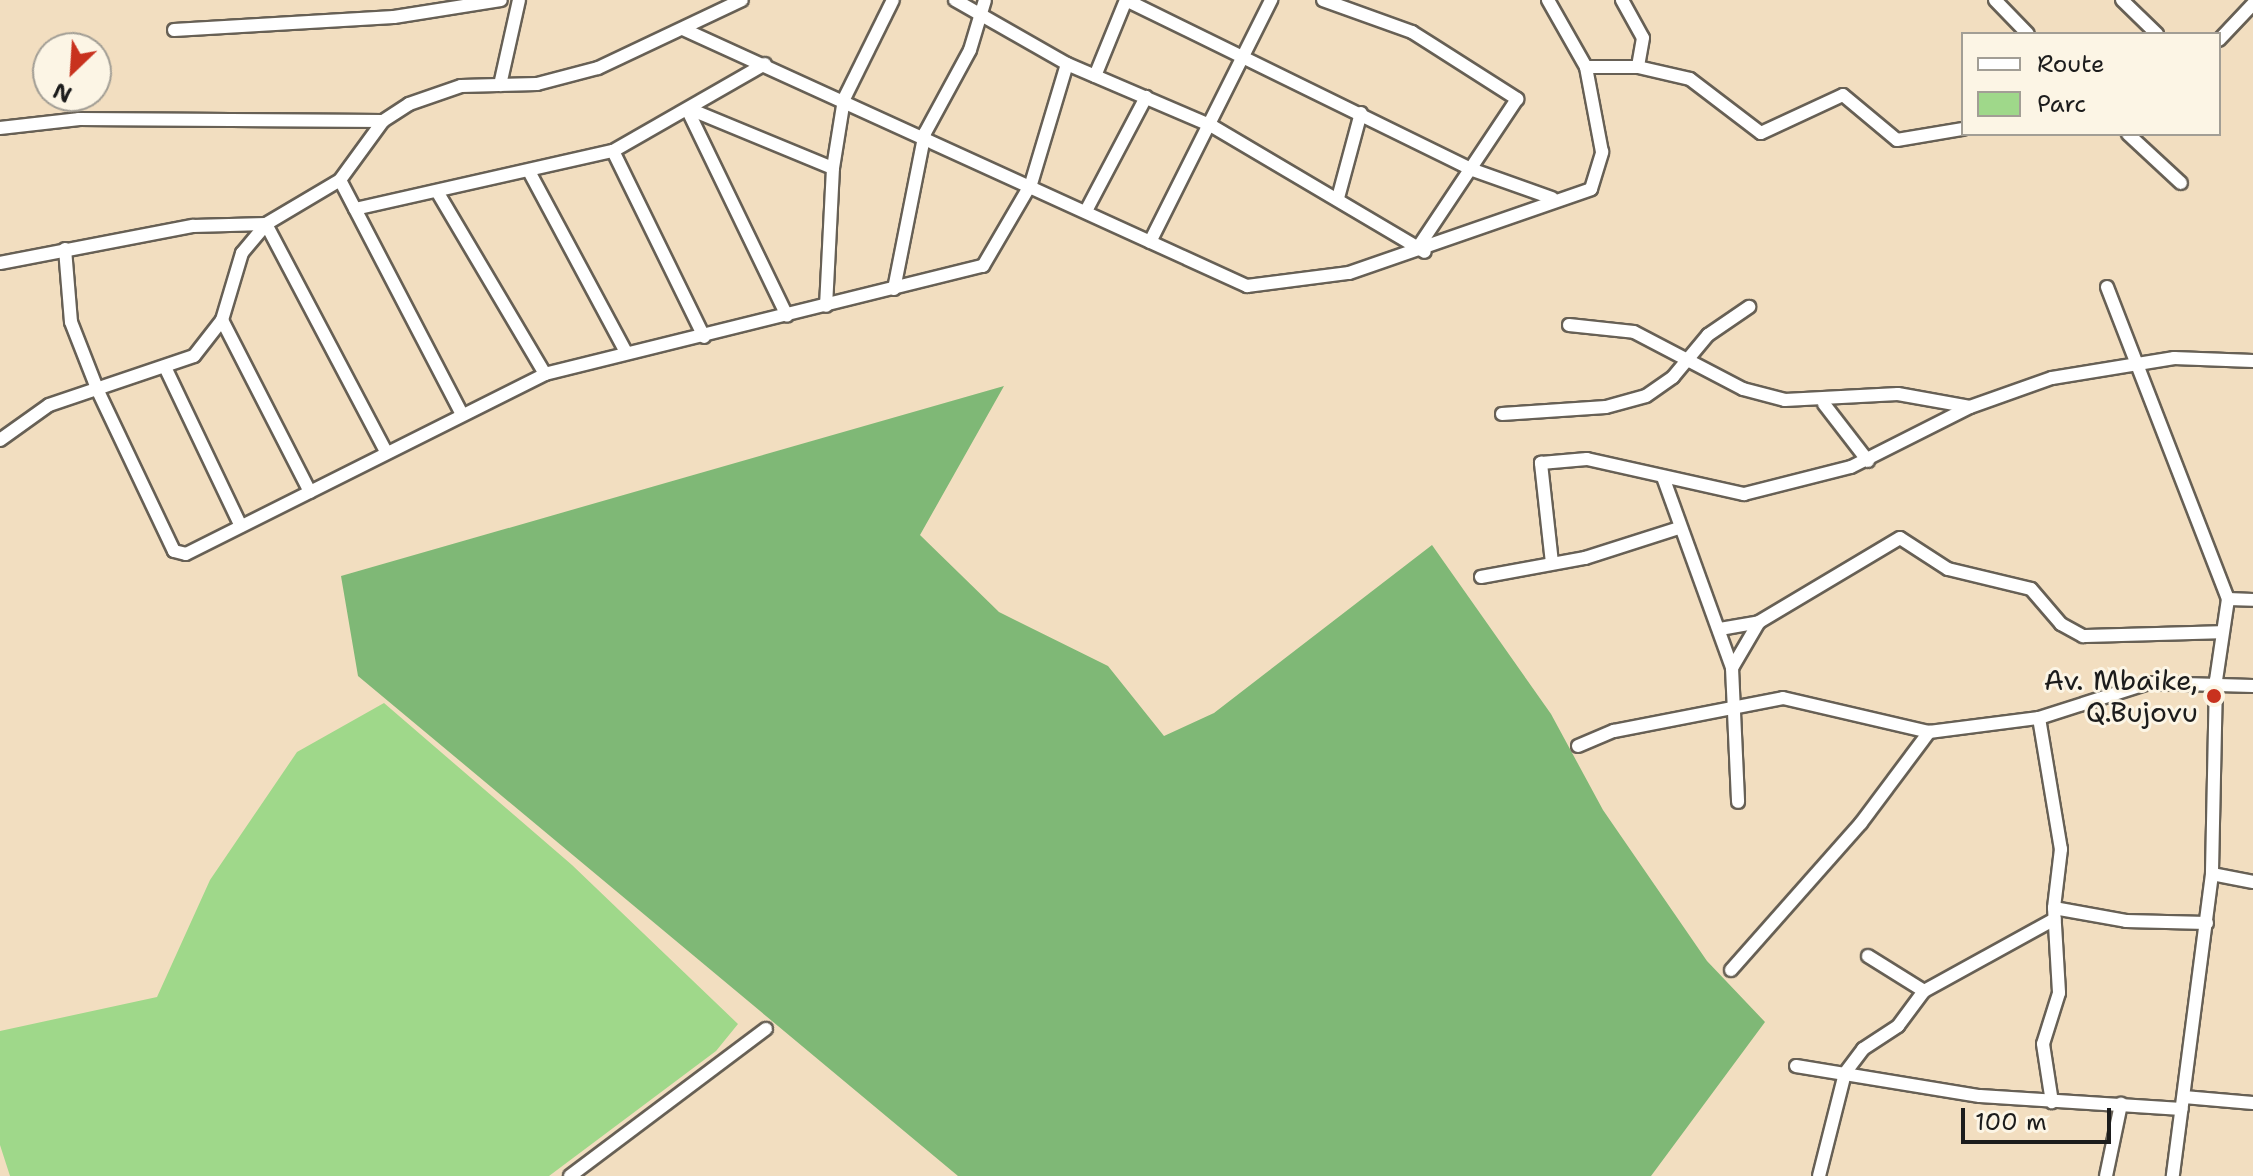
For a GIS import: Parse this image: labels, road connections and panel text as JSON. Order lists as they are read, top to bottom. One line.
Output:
{"places":["Av. Mbaike, Q.Bujovu"],"legend":["Route","Parc"],"scale_bar":"100 m","north":"bottom left"}
